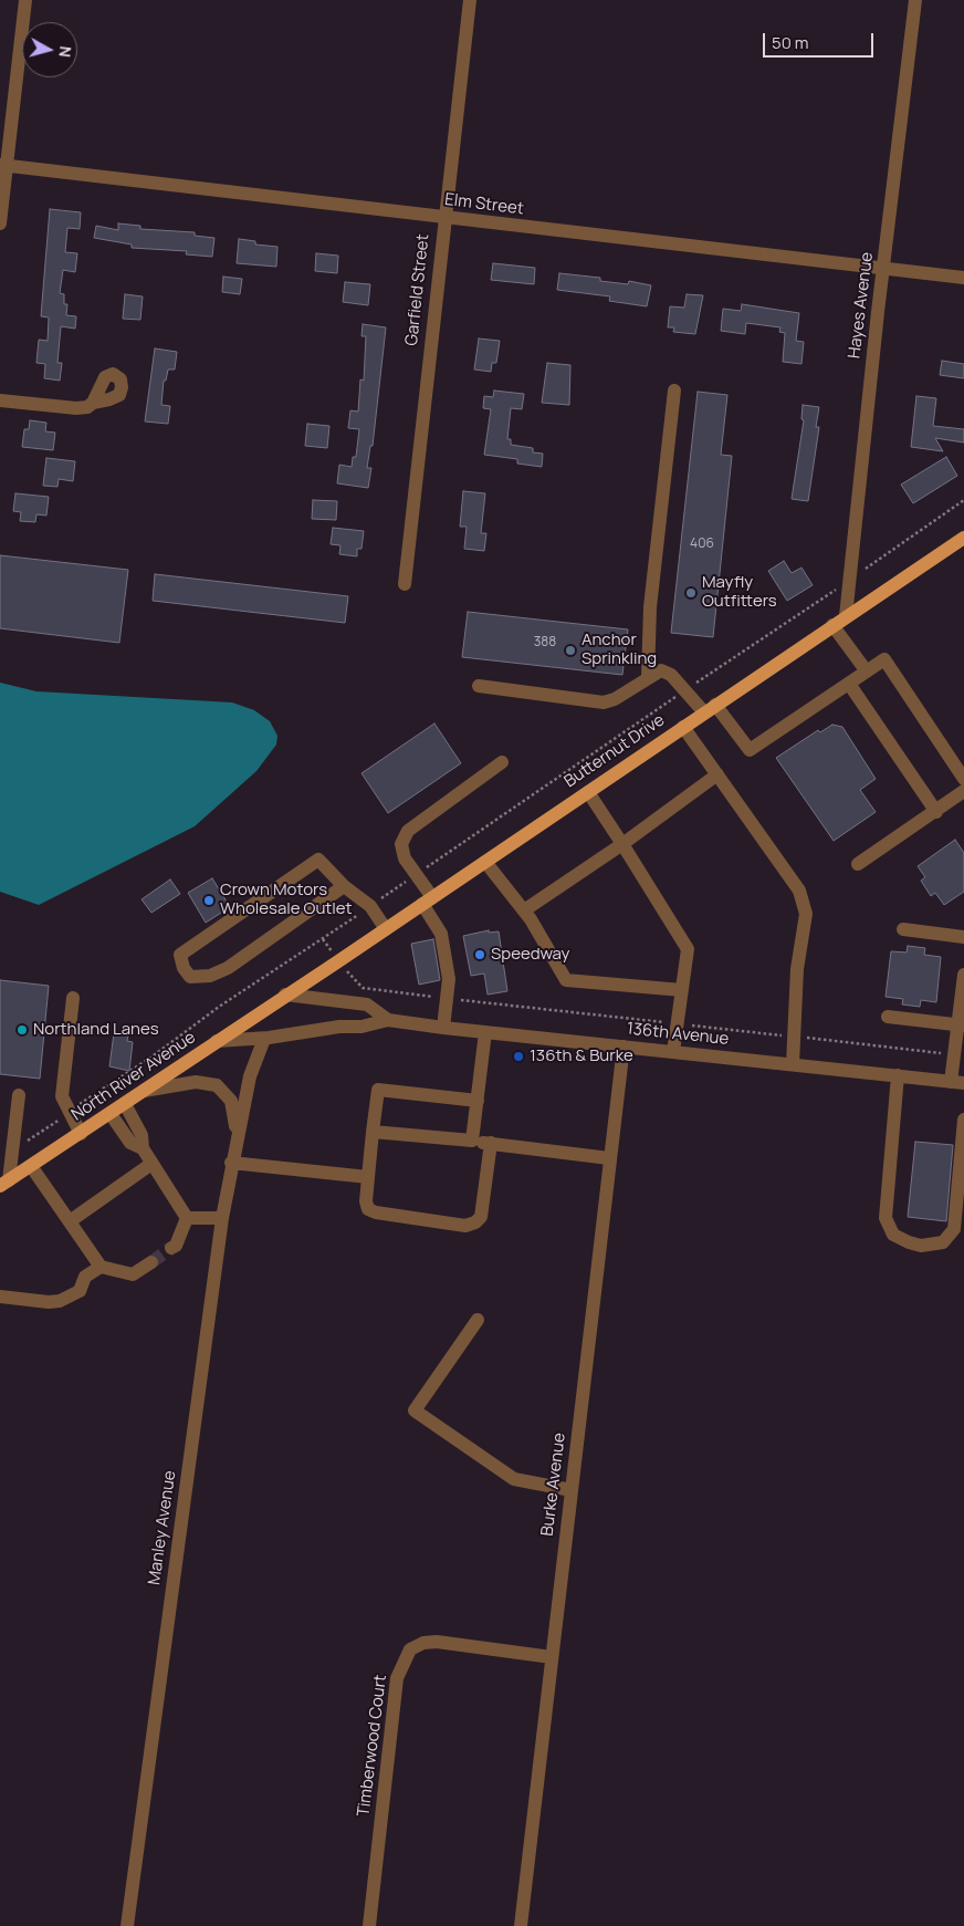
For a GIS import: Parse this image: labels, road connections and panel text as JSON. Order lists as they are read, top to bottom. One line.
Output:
{"streets":{"main road":["Butternut Drive","North River Avenue"],"street":["Elm Street","Garfield Street","Hayes Avenue","136th Avenue","Burke Avenue","Manley Avenue","Timberwood Court"]},"crossings":[["Elm Street","Garfield Street"],["Elm Street","Hayes Avenue"],["Hayes Avenue","Butternut Drive"],["Butternut Drive","136th Avenue"],["Butternut Drive","North River Avenue"],["136th Avenue","North River Avenue"],["136th Avenue","Burke Avenue"],["136th Avenue","Manley Avenue"],["North River Avenue","Manley Avenue"],["Burke Avenue","Timberwood Court"]],"places":["Mayfly Outfitters","Anchor Sprinkling","Crown Motors Wholesale Outlet","Speedway","Northland Lanes","136th & Burke"],"house_numbers":["406","388"],"scale_bar":"50 m","north":"right"}
